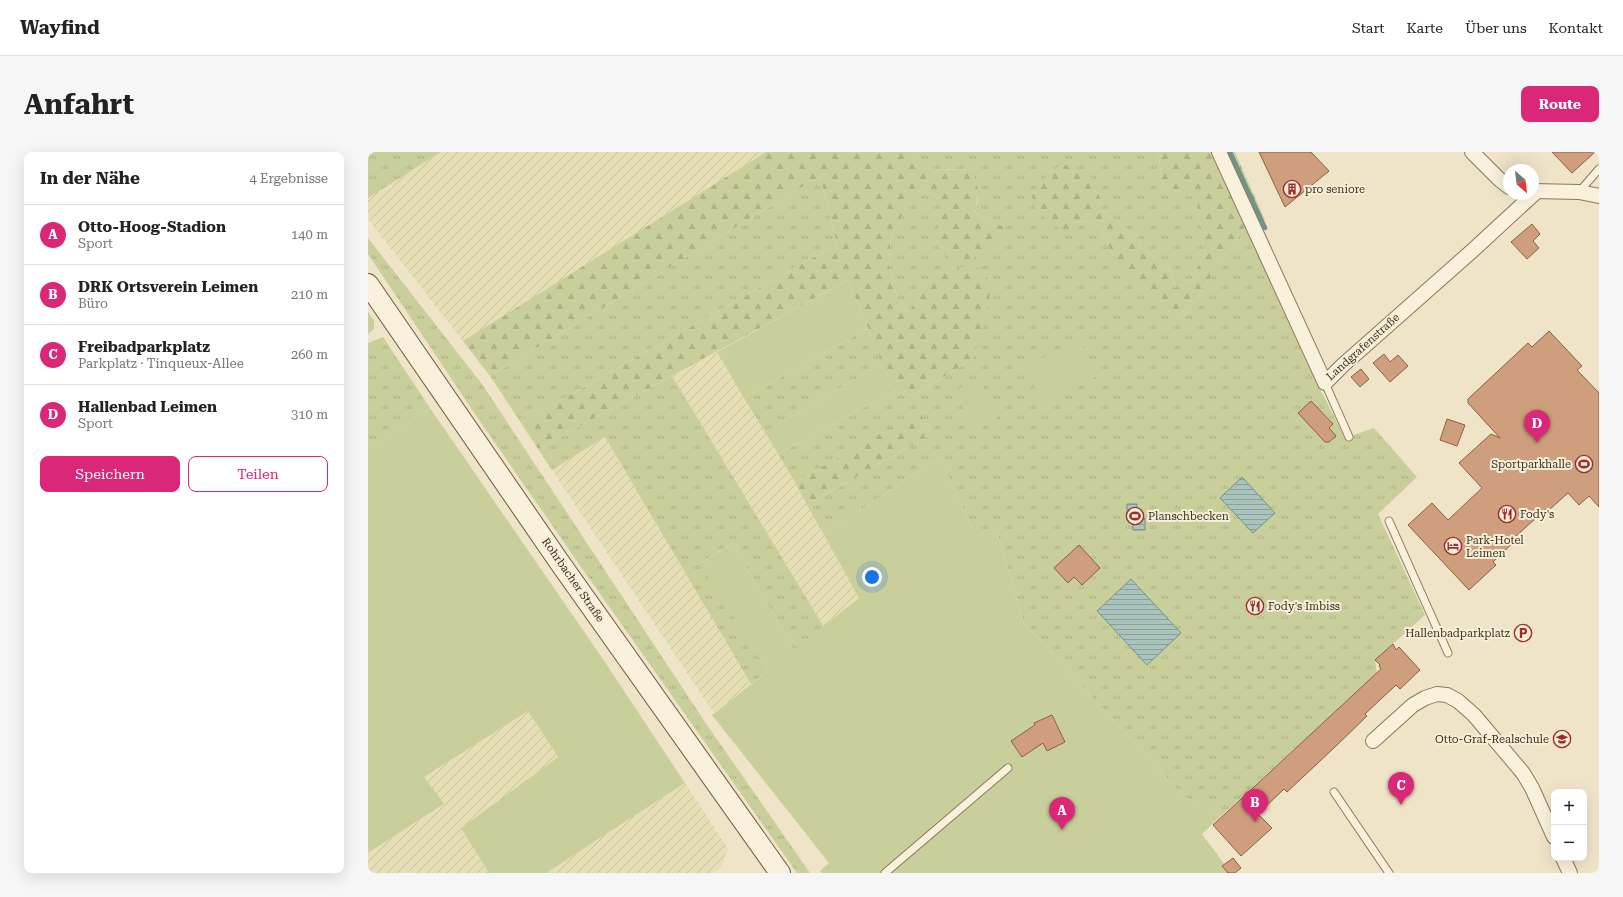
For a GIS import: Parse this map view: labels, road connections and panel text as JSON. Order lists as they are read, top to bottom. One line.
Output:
{"streets":{"main road":["Rohrbacher Straße"],"street":["Landgrafenstraße"]},"places":{"building":["pro seniore"],"sports":["Sportparkhalle","Planschbecken"],"restaurant":["Fody's","Fody's Imbiss"],"hotel":["Park-Hotel Leimen"],"parking":["Hallenbadparkplatz"],"school or university":["Otto-Graf-Realschule"]},"north":"bottom right","page":{"header":"Wayfind","nav":["Start","Karte","Über uns","Kontakt"],"buttons":["Route",["Speichern","Teilen"]],"title":"Anfahrt","heading":["In der Nähe","4 Ergebnisse"],"list":[{"mark":"A","name":"Otto-Hoog-Stadion","note":"Sport","value":"140 m"},{"mark":"B","name":"DRK Ortsverein Leimen","note":"Büro","value":"210 m"},{"mark":"C","name":"Freibadparkplatz","note":"Parkplatz · Tinqueux-Allee","value":"260 m"},{"mark":"D","name":"Hallenbad Leimen","note":"Sport","value":"310 m"}],"pins":["D","C","B","A"],"map_buttons":["+","−"]}}
